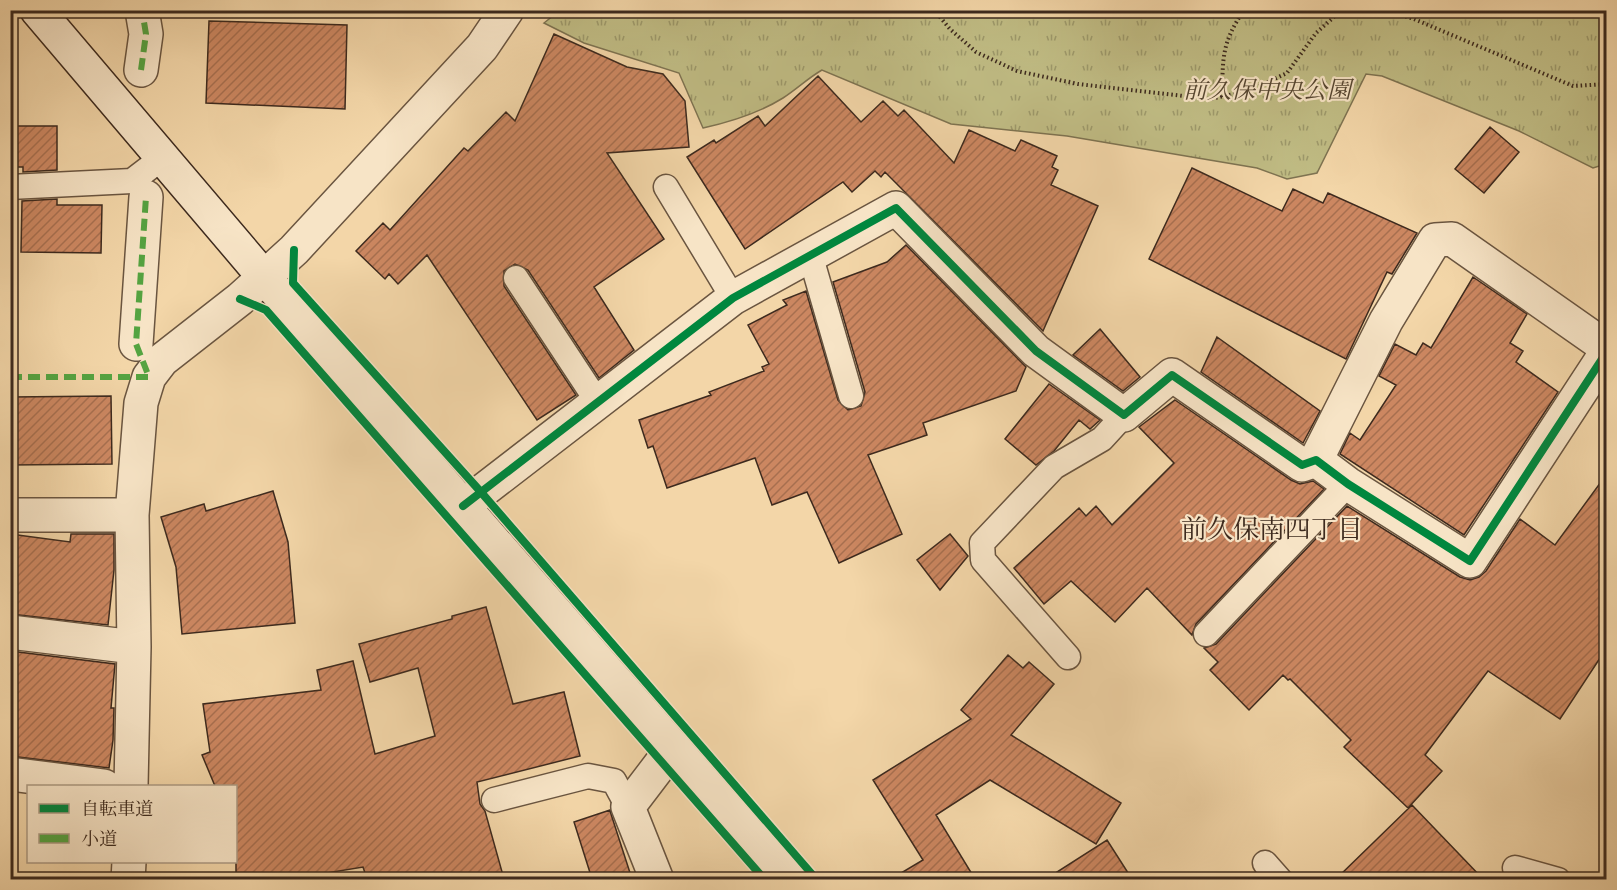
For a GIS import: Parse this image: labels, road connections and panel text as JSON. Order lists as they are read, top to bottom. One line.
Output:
{"districts":["前久保南四丁目"],"parks":["前久保中央公園"],"legend":["自転車道","小道"]}
